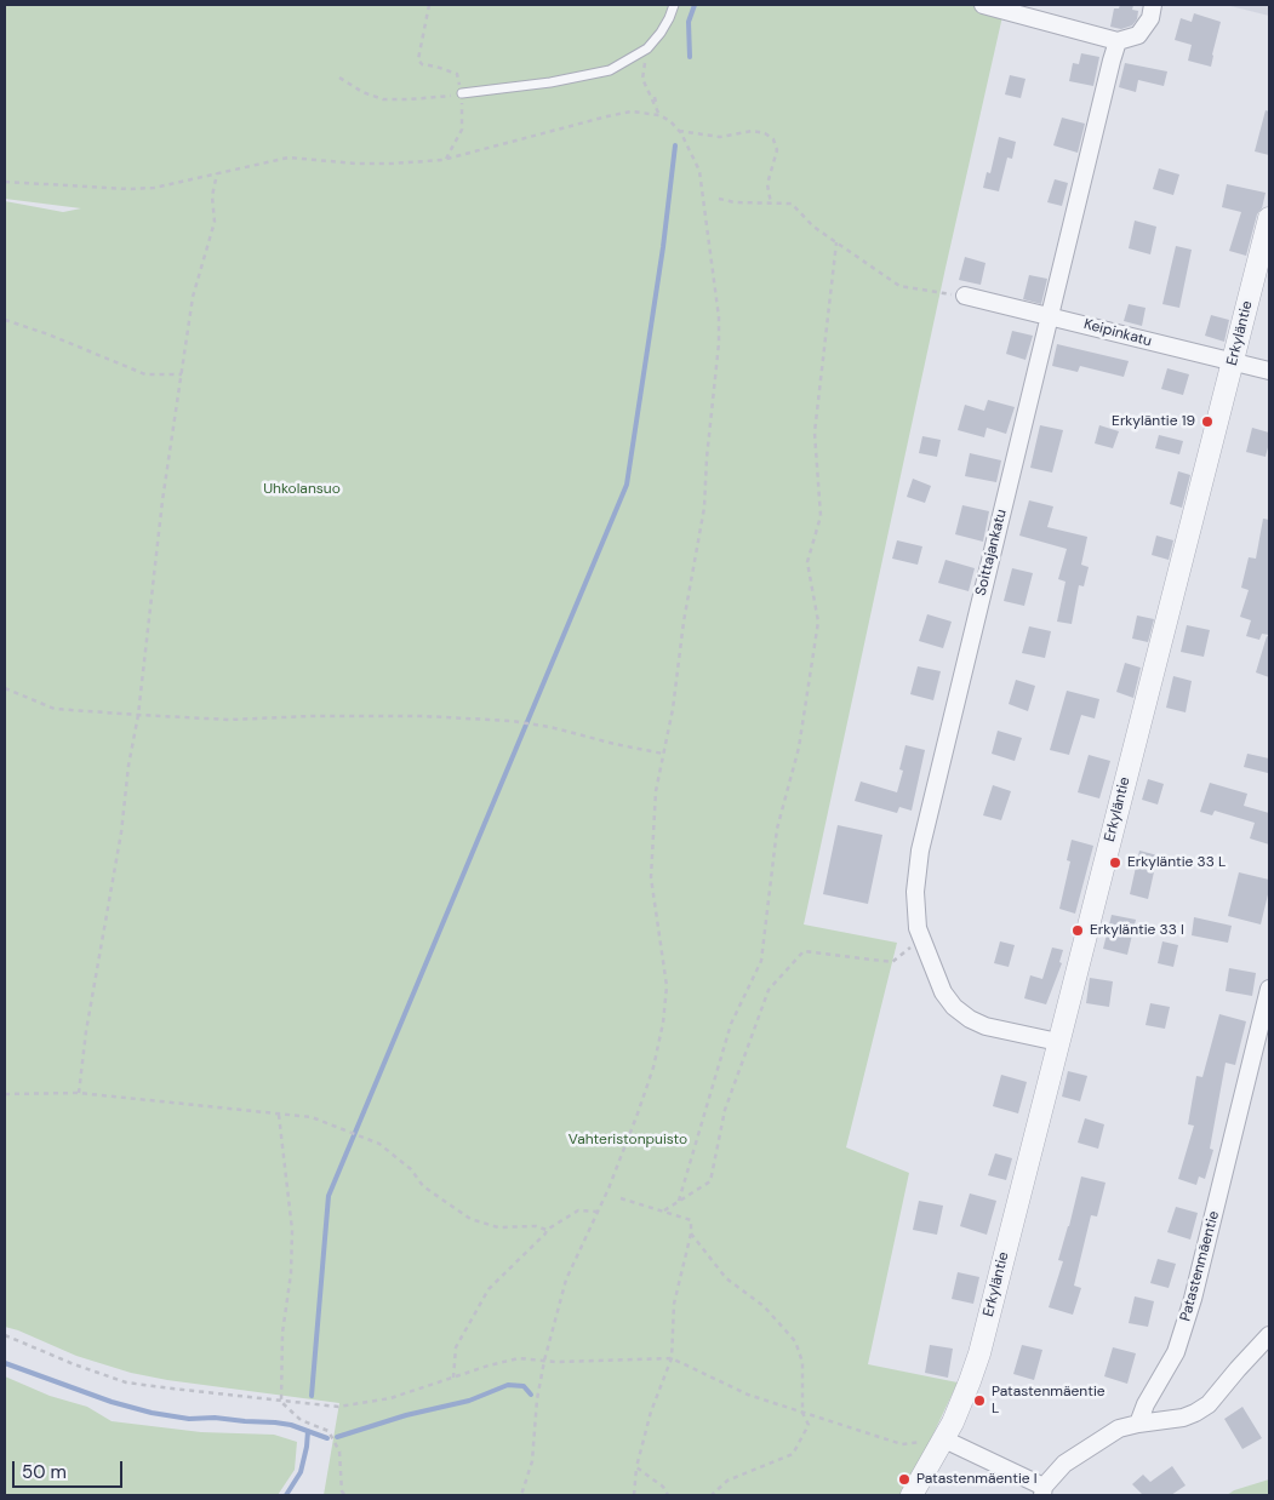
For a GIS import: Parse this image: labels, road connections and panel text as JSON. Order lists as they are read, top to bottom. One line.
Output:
{"streets":{"street":["Keipinkatu","Erkyläntie","Soittajankatu","Patastenmäentie"]},"crossings":[["Keipinkatu","Erkyläntie"],["Keipinkatu","Soittajankatu"],["Erkyläntie","Soittajankatu"]],"parks":["Uhkolansuo","Vahteristonpuisto"],"places":["Erkyläntie 19","Erkyläntie 33 L","Erkyläntie 33 I","Patastenmäentie L","Patastenmäentie I"],"scale_bar":"50 m"}
